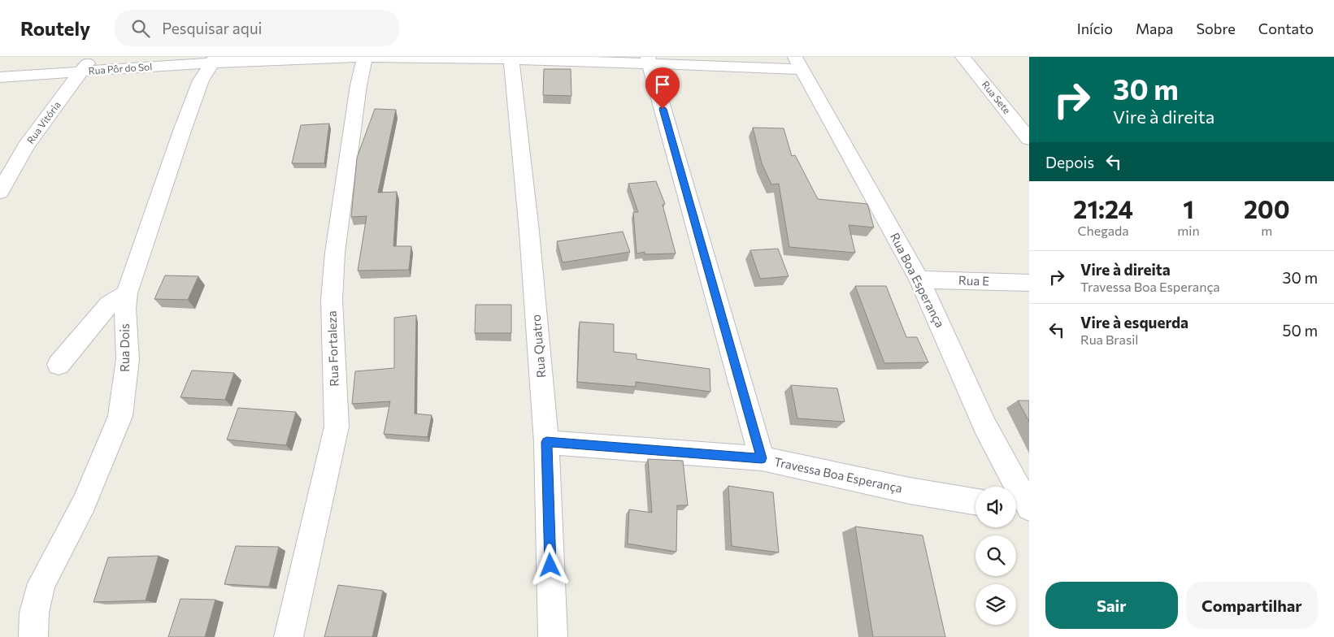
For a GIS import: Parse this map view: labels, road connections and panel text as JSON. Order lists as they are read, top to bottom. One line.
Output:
{"streets":{"street":["Rua Pôr do Sol","Rua Sete","Rua Vitória","Rua Boa Esperança","Rua E","Rua Quatro","Rua Dois","Rua Fortaleza","Travessa Boa Esperança"]},"crossings":[["Rua Pôr do Sol","Rua Vitória"],["Rua Pôr do Sol","Rua Boa Esperança"],["Rua Pôr do Sol","Rua Quatro"],["Rua Pôr do Sol","Rua Dois"],["Rua Pôr do Sol","Rua Fortaleza"],["Rua Boa Esperança","Rua E"],["Rua Quatro","Travessa Boa Esperança"]],"page":{"header":"Routely","search":"Pesquisar aqui","nav":["Início","Mapa","Sobre","Contato"],"turn":["30 m","Vire à direita"],"then":"Depois","eta":["21:24","Chegada","1","min","200","m"],"list":[{"name":"Vire à direita","note":"Travessa Boa Esperança","value":"30 m"},{"name":"Vire à esquerda","note":"Rua Brasil","value":"50 m"}],"buttons":["Sair","Compartilhar"]}}
